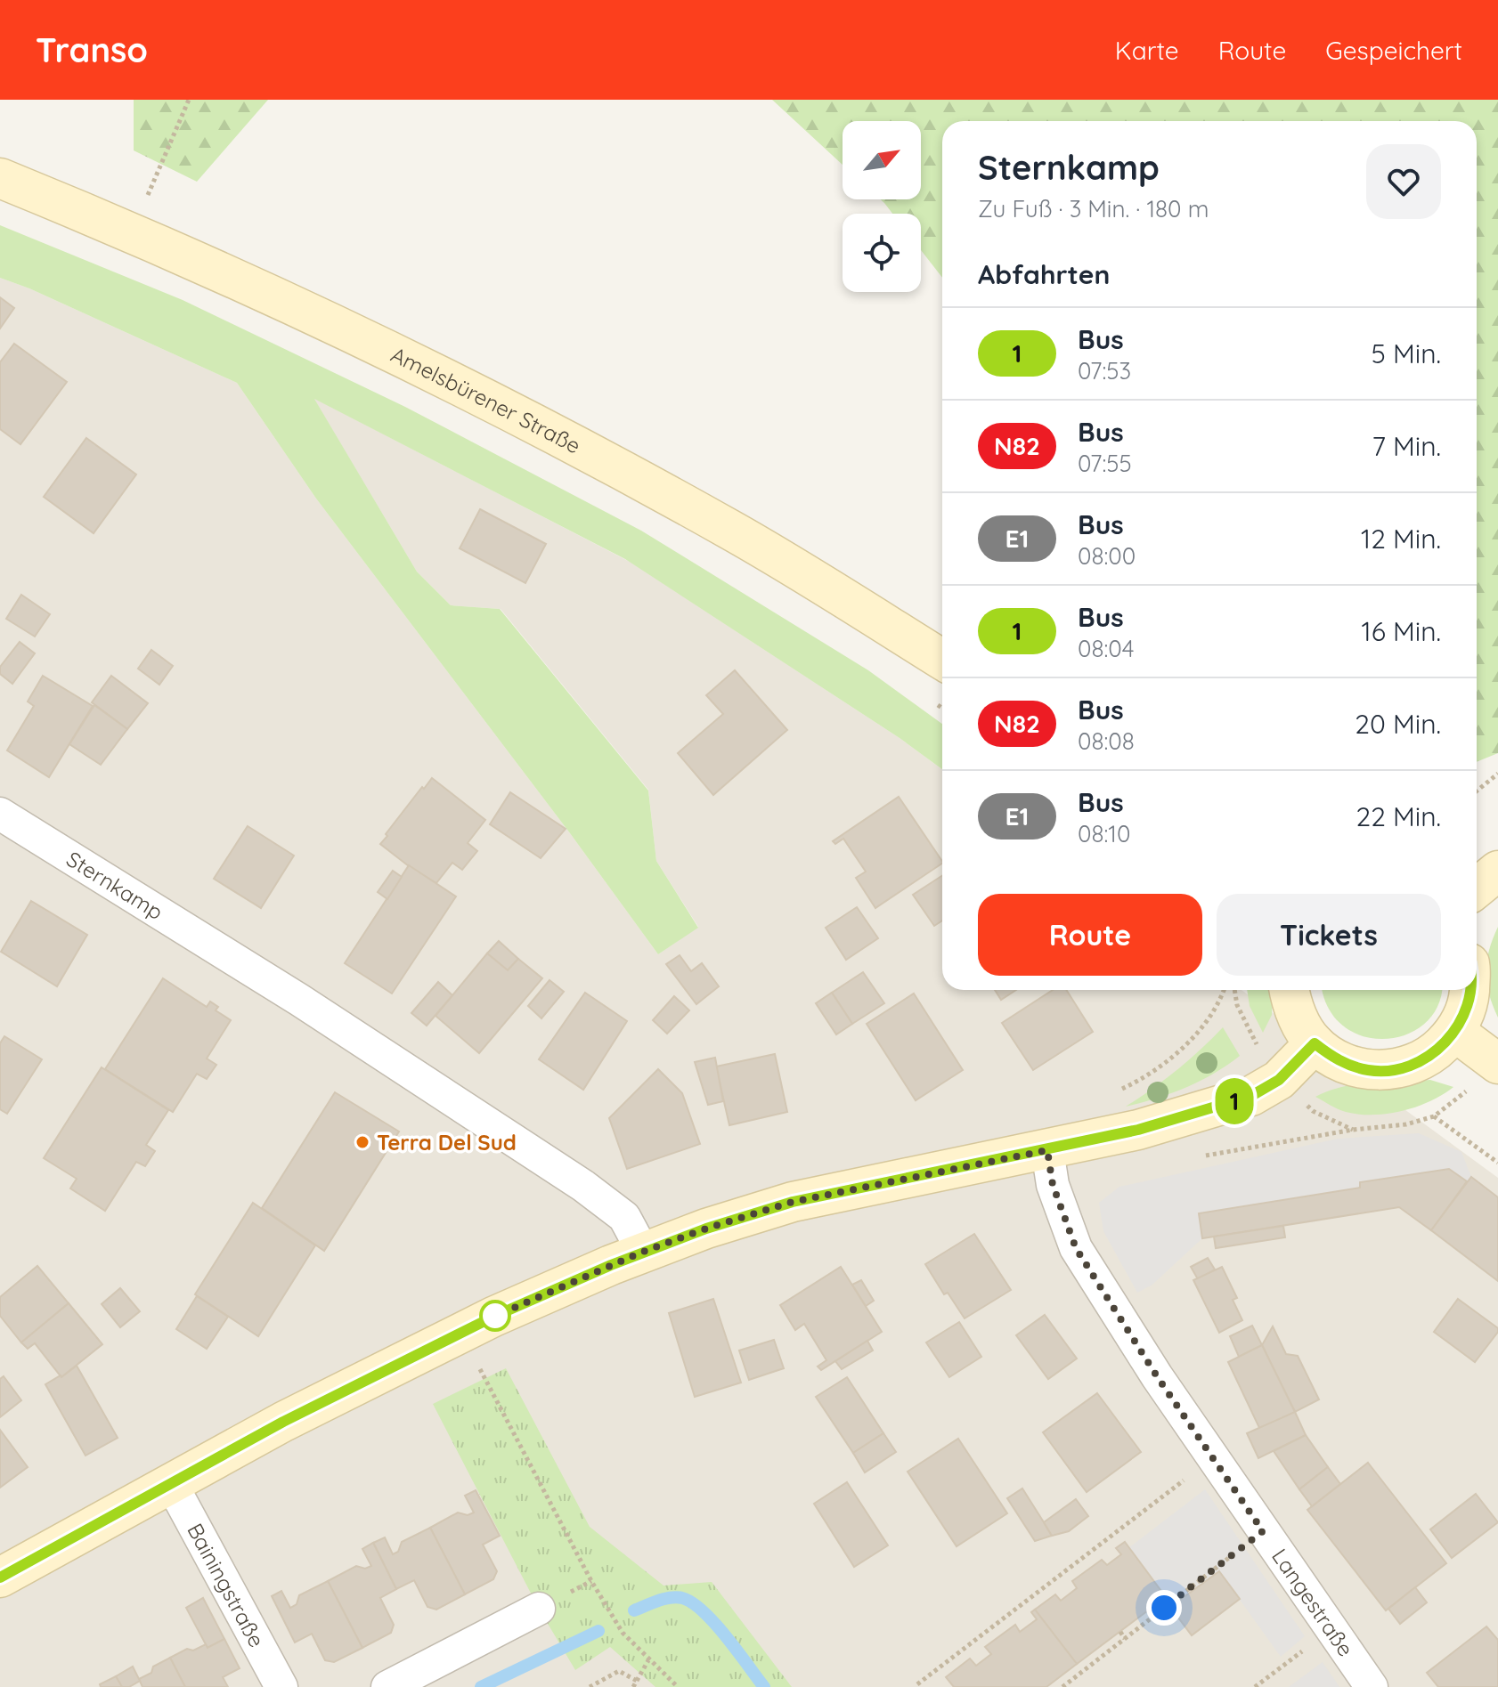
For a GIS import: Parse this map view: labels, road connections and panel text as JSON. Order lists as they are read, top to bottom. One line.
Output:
{"streets":{"street":["Amelsbürener Straße","Sternkamp","Bainingstraße","Langestraße"]},"places":["Terra Del Sud"],"lines":["bus line 1"],"north":"top right","page":{"header":"Transo","nav":["Karte","Route","Gespeichert"],"on_map":"1","heading":[["Sternkamp","Zu Fuß · 3 Min. · 180 m"],"Abfahrten"],"list":[{"mark":"1","name":"Bus","note":"07:53","value":"5 Min."},{"mark":"N82","name":"Bus","note":"07:55","value":"7 Min."},{"mark":"E1","name":"Bus","note":"08:00","value":"12 Min."},{"mark":"1","name":"Bus","note":"08:04","value":"16 Min."},{"mark":"N82","name":"Bus","note":"08:08","value":"20 Min."},{"mark":"E1","name":"Bus","note":"08:10","value":"22 Min."}],"buttons":["Route","Tickets"]}}
